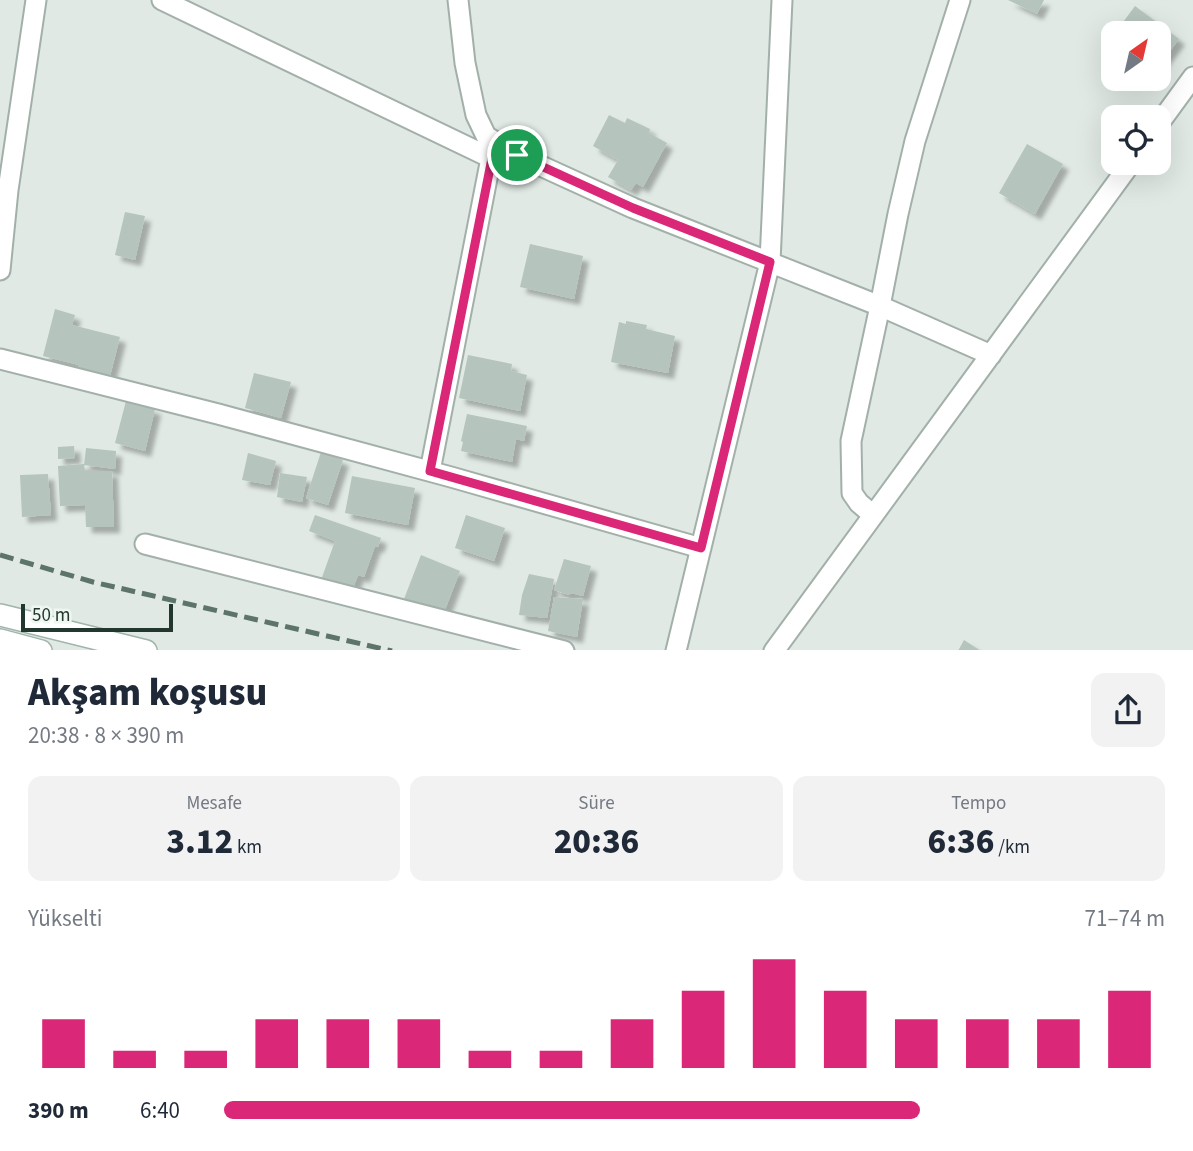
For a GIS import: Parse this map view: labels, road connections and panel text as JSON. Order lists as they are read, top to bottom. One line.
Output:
{"scale_bar":"50 m","north":"top right","page":{"scale":"50 m","heading":["Akşam koşusu","20:38 · 8 × 390 m"],"stats":[["Mesafe","3.12 km"],["Süre","20:36"],["Tempo","6:36 /km"]],"chart":["Yükselti","71–74 m"],"list":[{"name":"390 m","note":"6:40"}]}}
